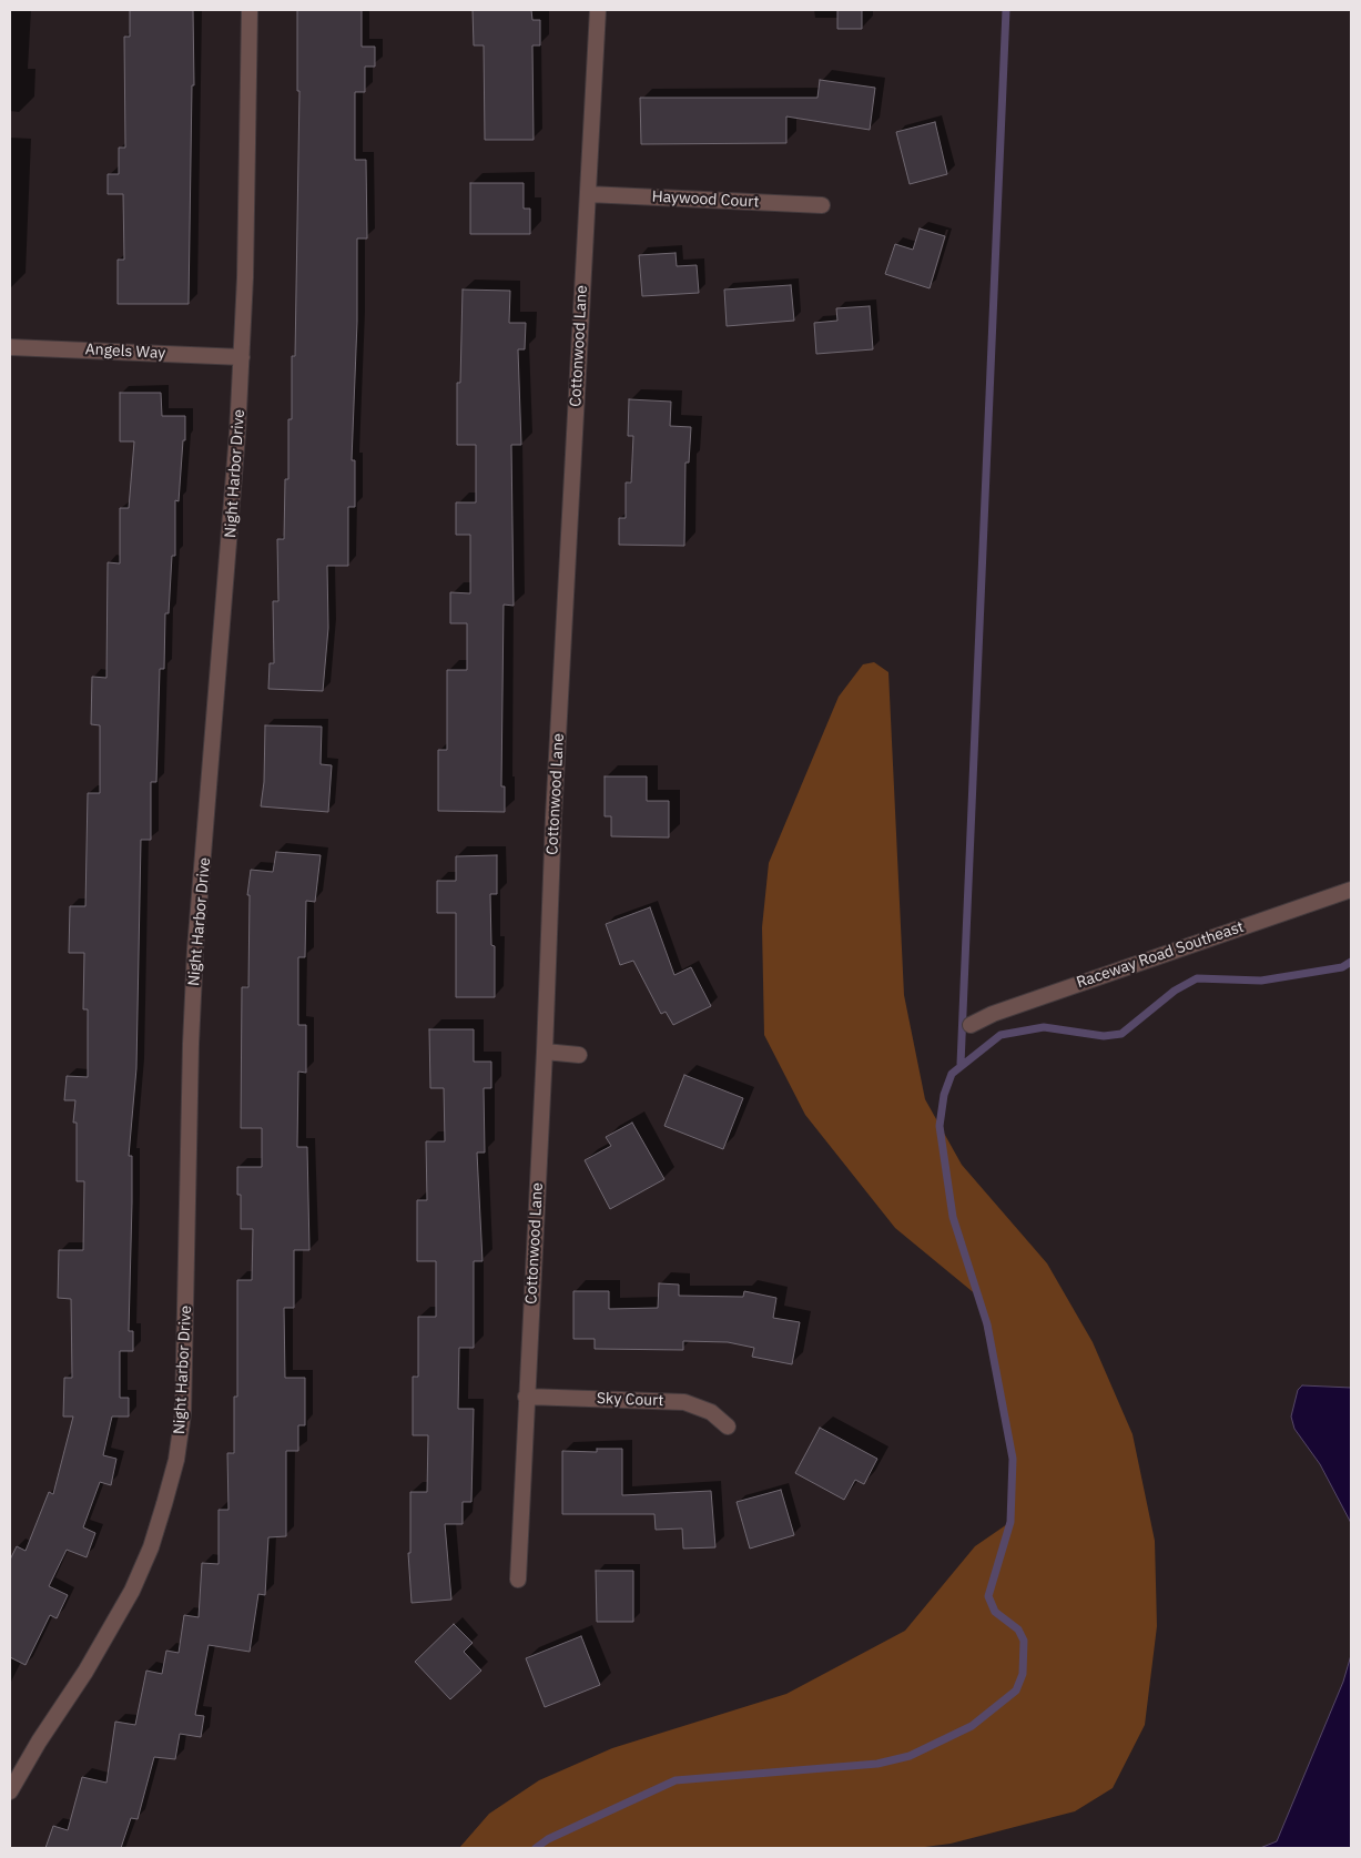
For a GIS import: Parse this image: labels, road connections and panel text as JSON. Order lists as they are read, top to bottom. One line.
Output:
{"streets":{"street":["Haywood Court","Cottonwood Lane","Angels Way","Night Harbor Drive","Raceway Road Southeast","Sky Court"]},"crossings":[["Haywood Court","Cottonwood Lane"],["Cottonwood Lane","Sky Court"],["Angels Way","Night Harbor Drive"]]}
